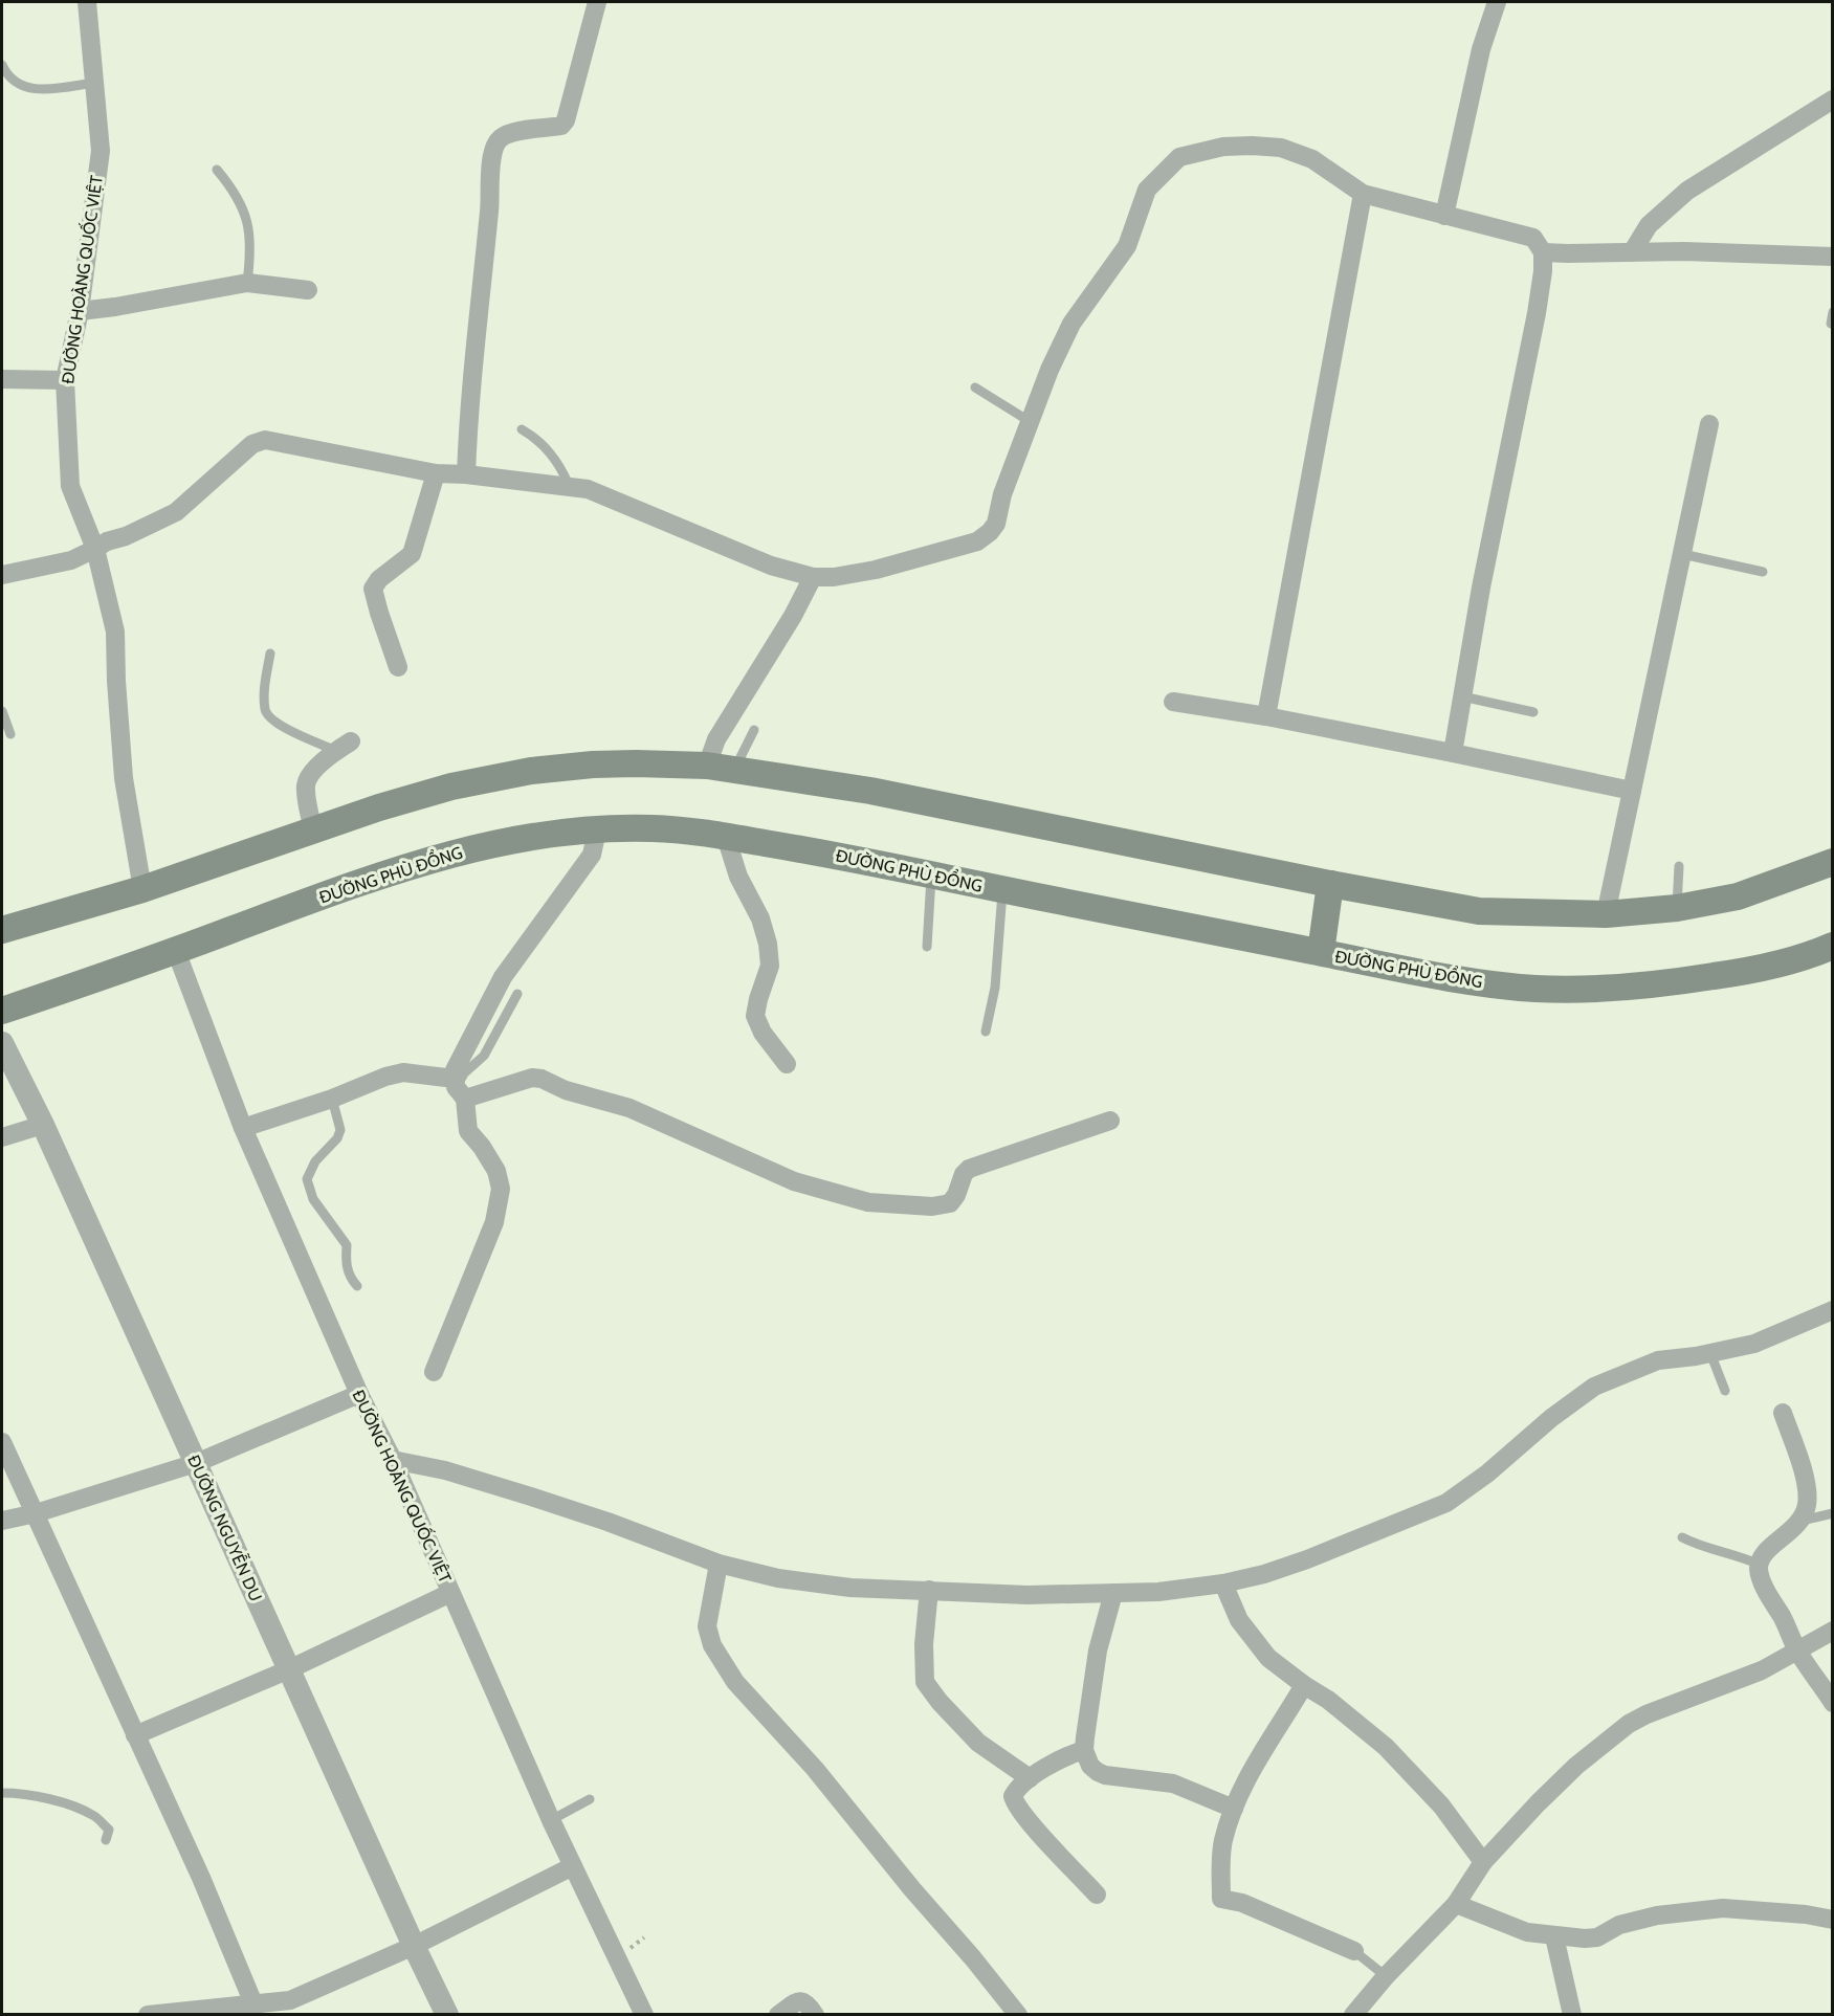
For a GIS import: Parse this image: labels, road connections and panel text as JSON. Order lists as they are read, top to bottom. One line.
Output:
{"streets":{"main road":["ĐƯỜNG PHÙ ĐỔNG"],"street":["ĐƯỜNG HOÀNG QUỐC VIỆT","ĐƯỜNG NGUYỄN DU"]},"crossings":[["ĐƯỜNG HOÀNG QUỐC VIỆT","ĐƯỜNG PHÙ ĐỔNG"]]}
